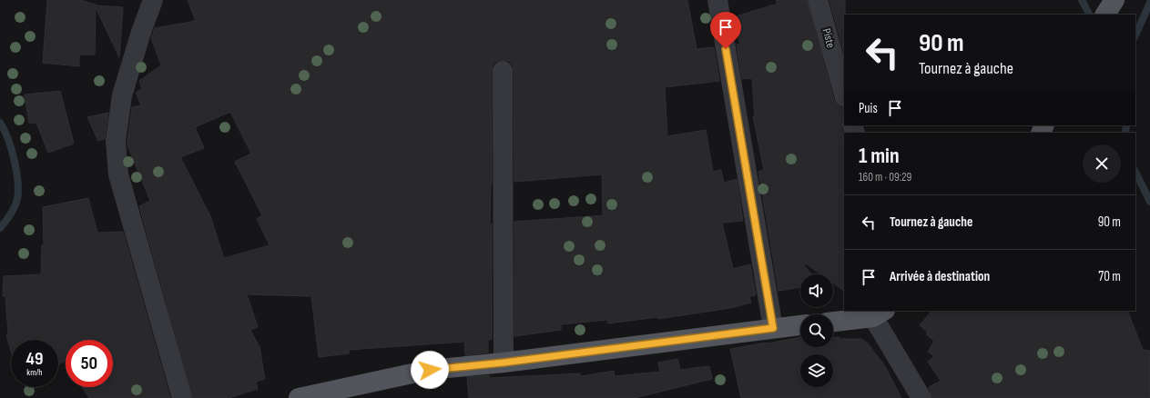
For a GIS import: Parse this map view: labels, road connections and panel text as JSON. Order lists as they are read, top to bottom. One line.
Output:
{"streets":{"street":["Piste"]},"page":{"turn":["90 m","Tournez à gauche"],"then":"Puis","heading":["1 min","160 m · 09:29"],"list":[{"name":"Tournez à gauche","value":"90 m"},{"name":"Arrivée à destination","value":"70 m"}],"speed":"49 km/h","limit":"50"}}
